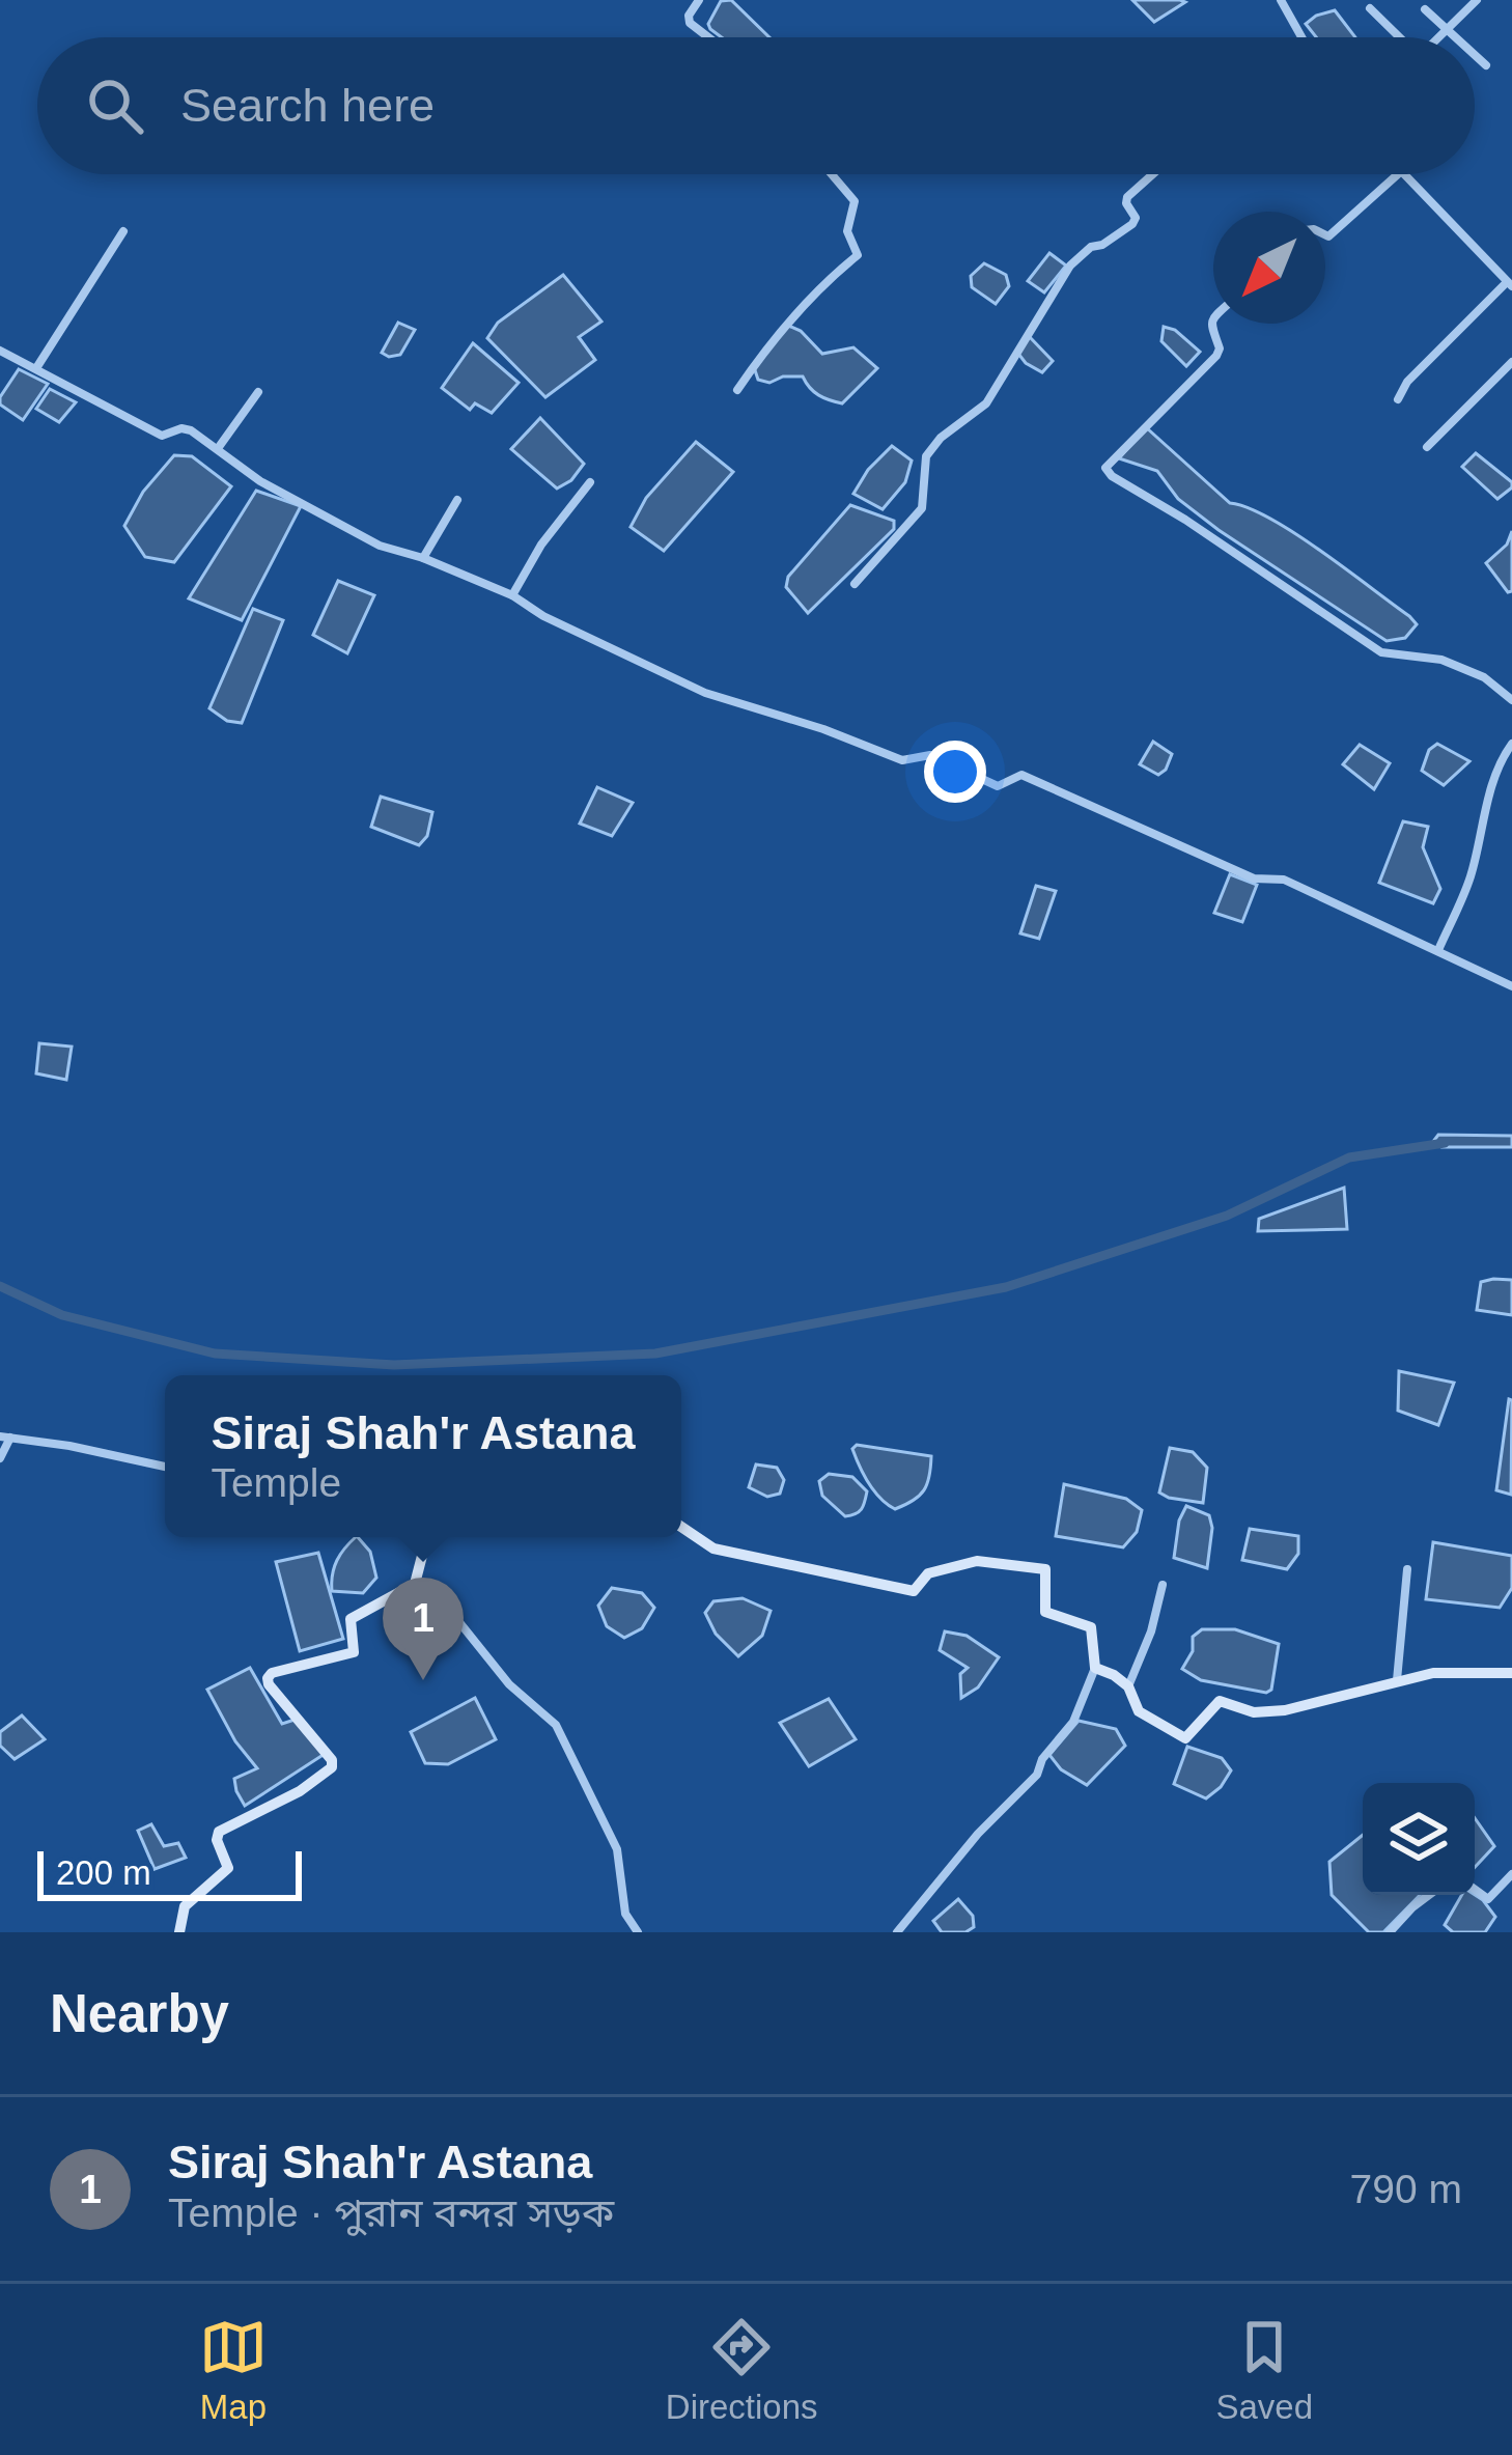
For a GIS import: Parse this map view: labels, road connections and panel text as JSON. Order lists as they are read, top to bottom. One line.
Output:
{"scale_bar":"200 m","north":"bottom left","page":{"search":"Search here","popup":["Siraj Shah'r Astana","Temple"],"pins":"1","scale":"200 m","heading":"Nearby","list":[{"mark":"1","name":"Siraj Shah'r Astana","note":"Temple · পুরান বন্দর সড়ক","value":"790 m"}],"nav":["Map","Directions","Saved"]}}
